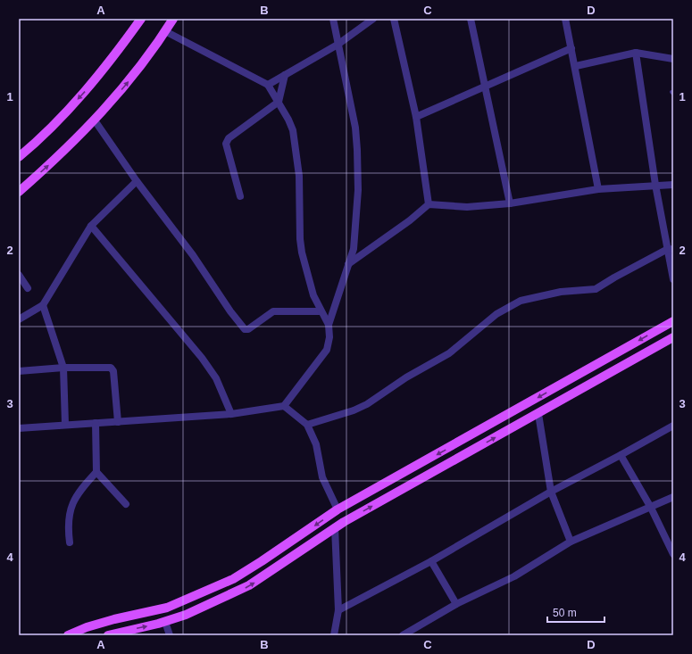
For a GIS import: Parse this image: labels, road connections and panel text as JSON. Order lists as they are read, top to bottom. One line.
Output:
{"scale_bar":"50 m","grid":{"columns":["A","B","C","D"],"rows":["1","2","3","4"]}}
